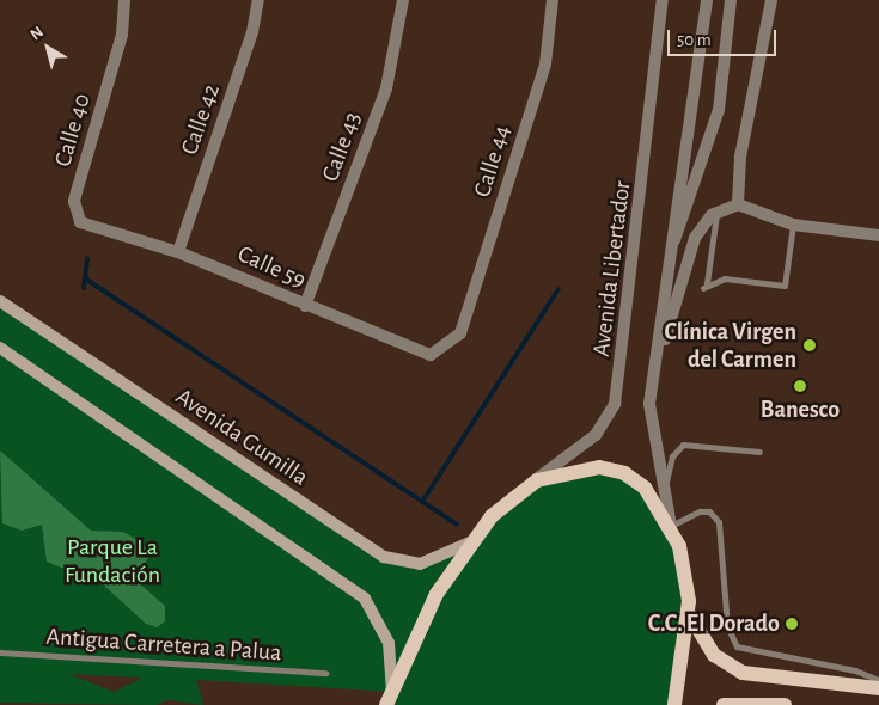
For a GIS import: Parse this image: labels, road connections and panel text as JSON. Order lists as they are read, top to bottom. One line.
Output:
{"streets":{"main road":["Avenida Gumilla"],"street":["Calle 42","Calle 40","Calle 43","Calle 44","Calle 59","Avenida Libertador"],"lane":["Antigua Carretera a Palua"]},"crossings":[["Calle 42","Calle 59"],["Calle 40","Calle 59"],["Calle 43","Calle 59"],["Calle 44","Calle 59"]],"parks":["Parque La Fundación"],"places":["Clínica Virgen del Carmen","Banesco","C.C. El Dorado"],"scale_bar":"50 m","north":"top left"}
